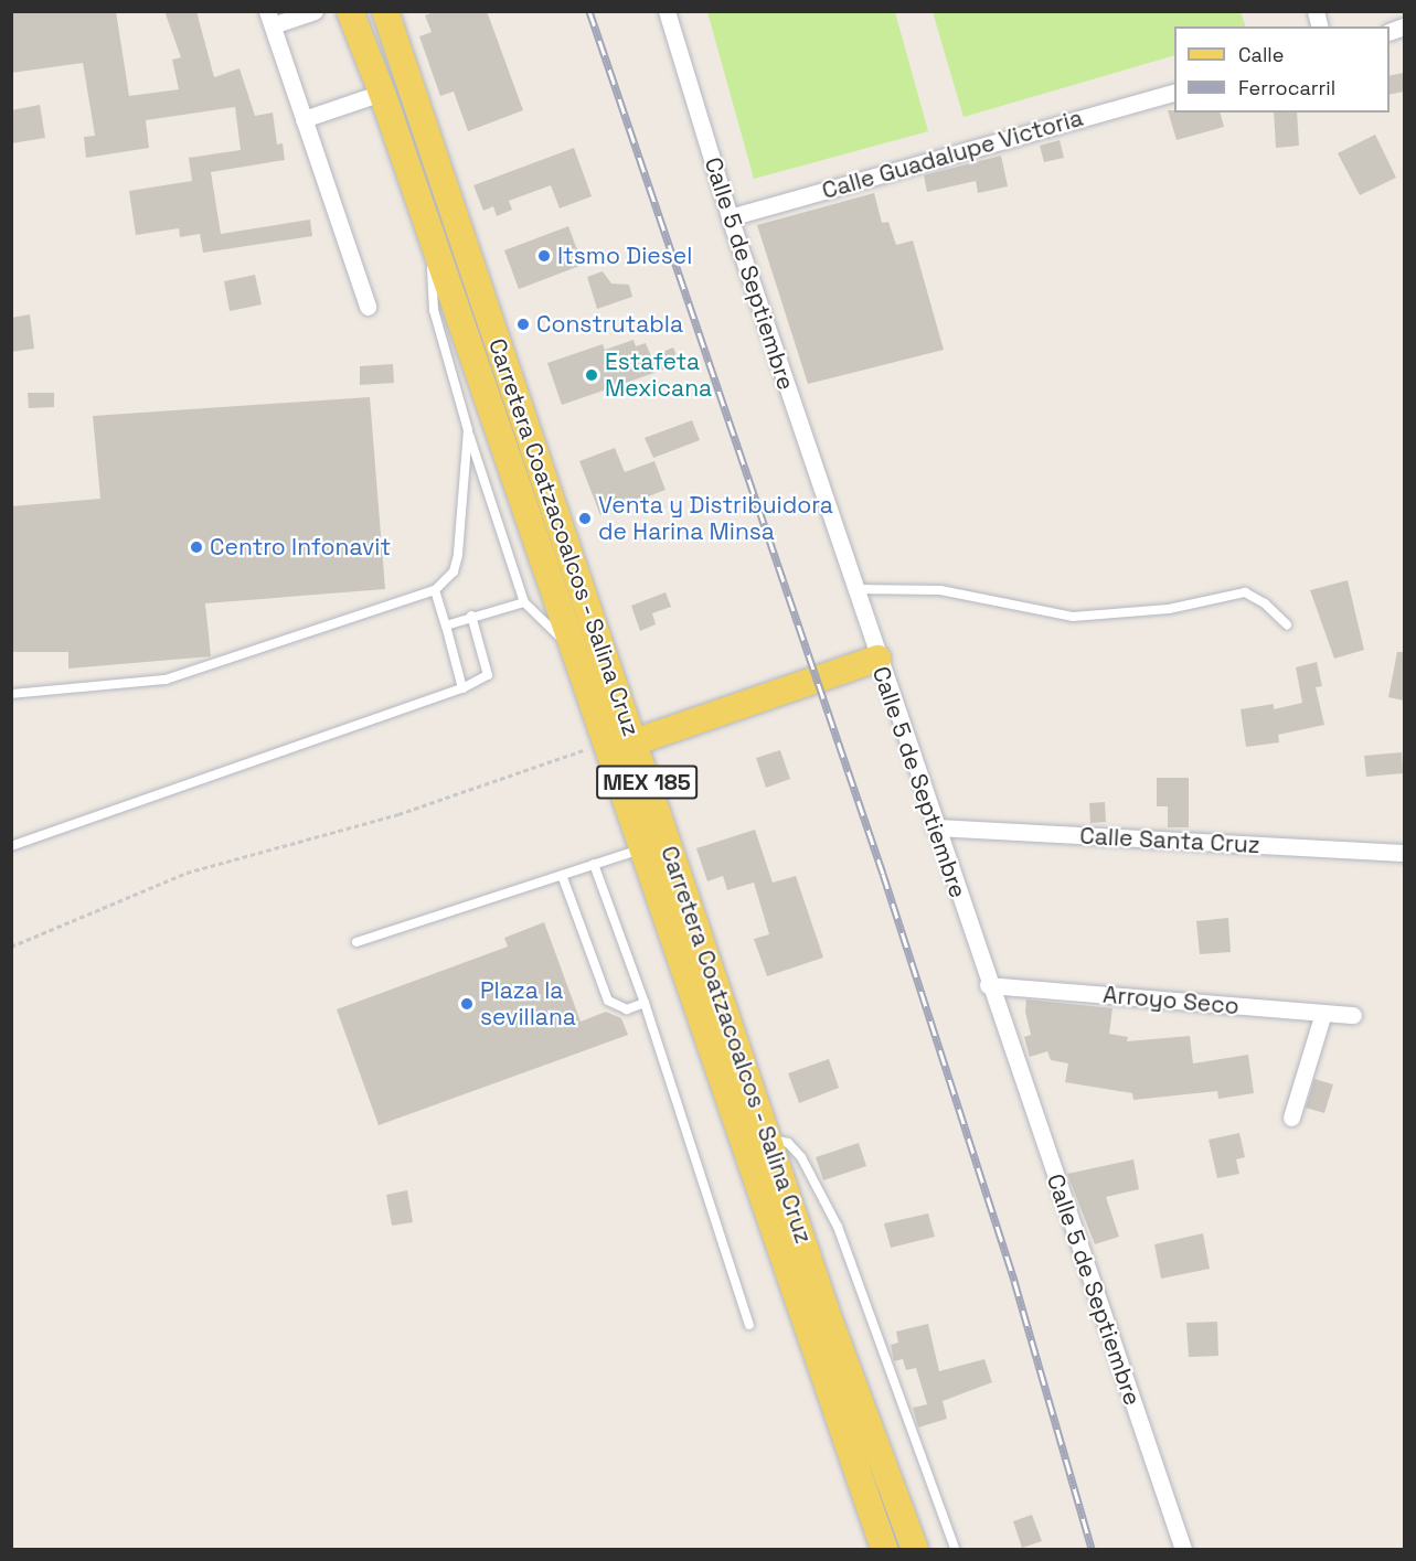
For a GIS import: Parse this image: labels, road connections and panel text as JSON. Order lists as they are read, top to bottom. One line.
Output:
{"streets":{"main road":["Carretera Coatzacoalcos - Salina Cruz","MEX 185"],"street":["Calle Guadalupe Victoria","Calle 5 de Septiembre","Calle Santa Cruz","Arroyo Seco"]},"crossings":[["Calle Guadalupe Victoria","Calle 5 de Septiembre"],["Calle 5 de Septiembre","MEX 185"],["Calle 5 de Septiembre","Calle Santa Cruz"],["Calle 5 de Septiembre","Arroyo Seco"],["Carretera Coatzacoalcos - Salina Cruz","MEX 185"]],"places":["Itsmo Diesel","Construtabla","Estafeta Mexicana","Venta y Distribuidora de Harina Minsa","Centro Infonavit","Plaza la sevillana"],"legend":["Calle","Ferrocarril"]}
